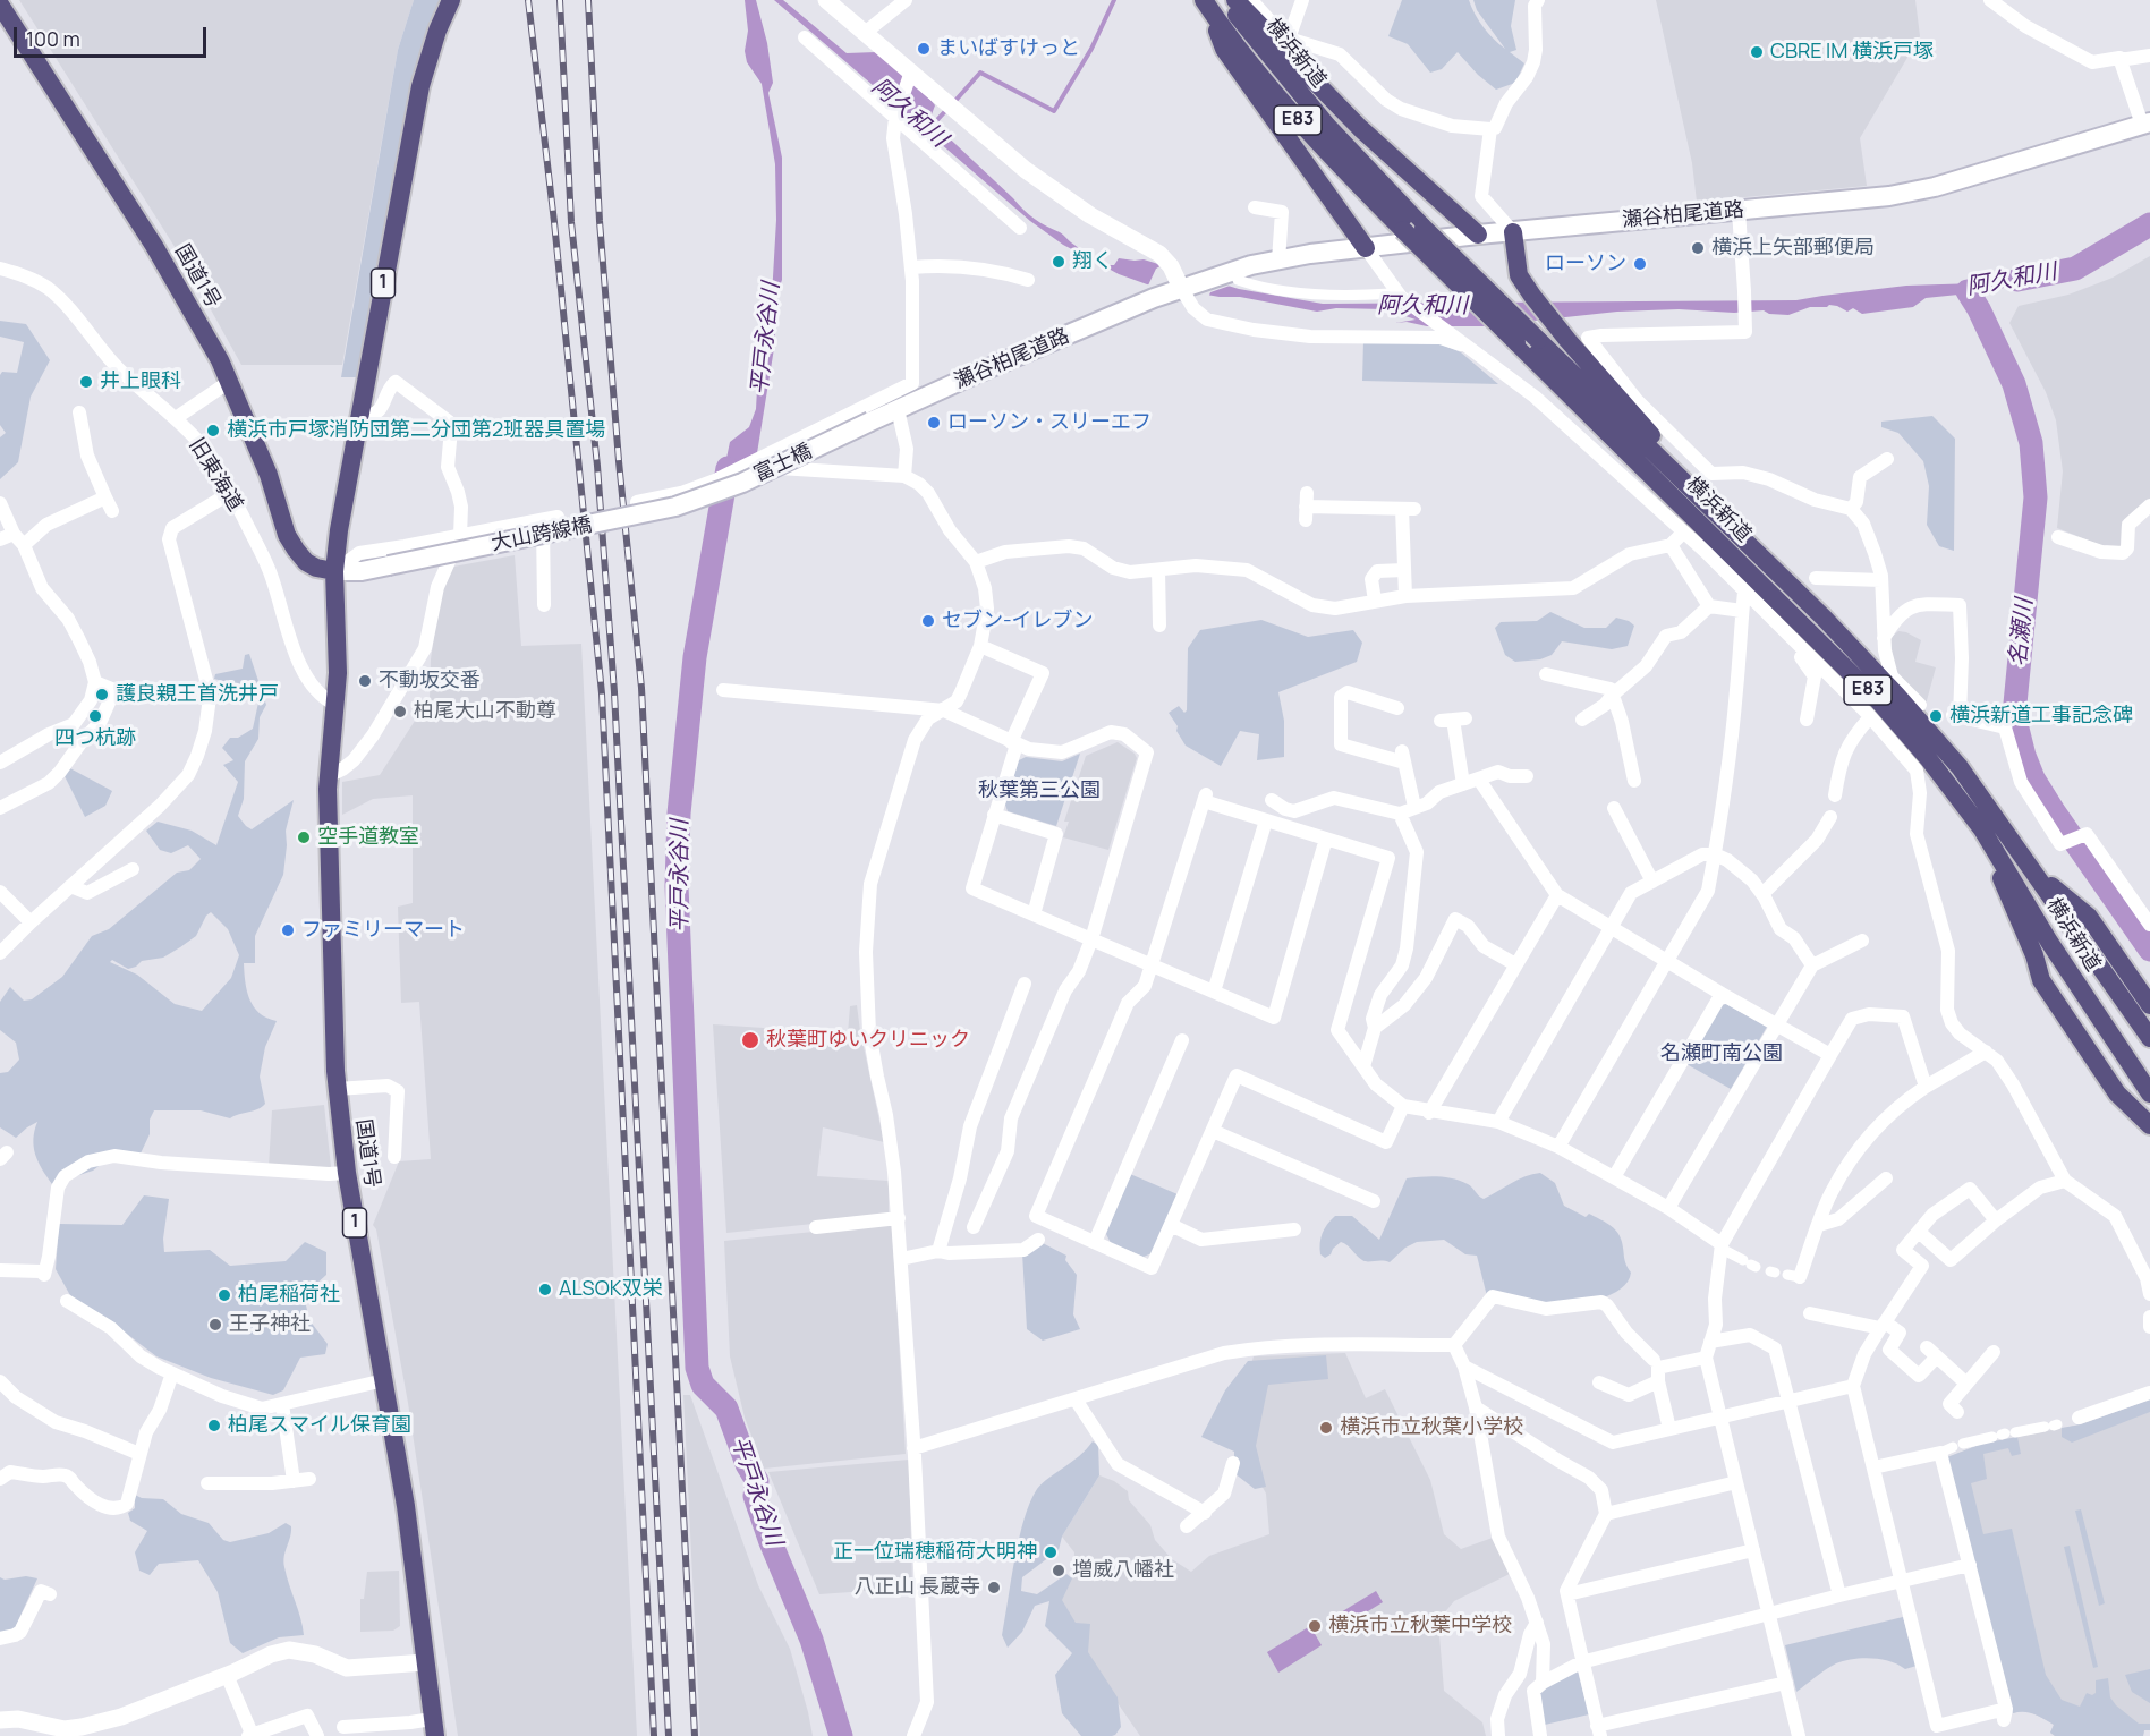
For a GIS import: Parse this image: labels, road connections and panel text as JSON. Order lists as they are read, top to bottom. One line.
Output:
{"streets":{"highway":["横浜新道","E83","国道1号","1"],"main road":["瀬谷柏尾道路","富士橋","大山跨線橋"],"street":["旧東海道"]},"crossings":[["瀬谷柏尾道路","富士橋"],["国道1号","旧東海道"],["国道1号","大山跨線橋"],["富士橋","大山跨線橋"]],"water":["阿久和川","平戸永谷川","名瀬川"],"parks":["秋葉第三公園","名瀬町南公園"],"places":["まいばすけっと","CBRE IM 横浜戸塚","横浜上矢部郵便局","翔く","ローソン","井上眼科","ローソン・スリーエフ","横浜市戸塚消防団第二分団第2班器具置場","セブン-イレブン","不動坂交番","護良親王首洗井戸","柏尾大山不動尊","四つ杭跡","横浜新道工事記念碑","空手道教室","ファミリーマート","秋葉町ゆいクリニック","ALSOK双栄","柏尾稲荷社","王子神社","柏尾スマイル保育園","横浜市立秋葉小学校","正一位瑞穂稲荷大明神","増威八幡社","八正山 長蔵寺","横浜市立秋葉中学校"],"scale_bar":"100 m"}
